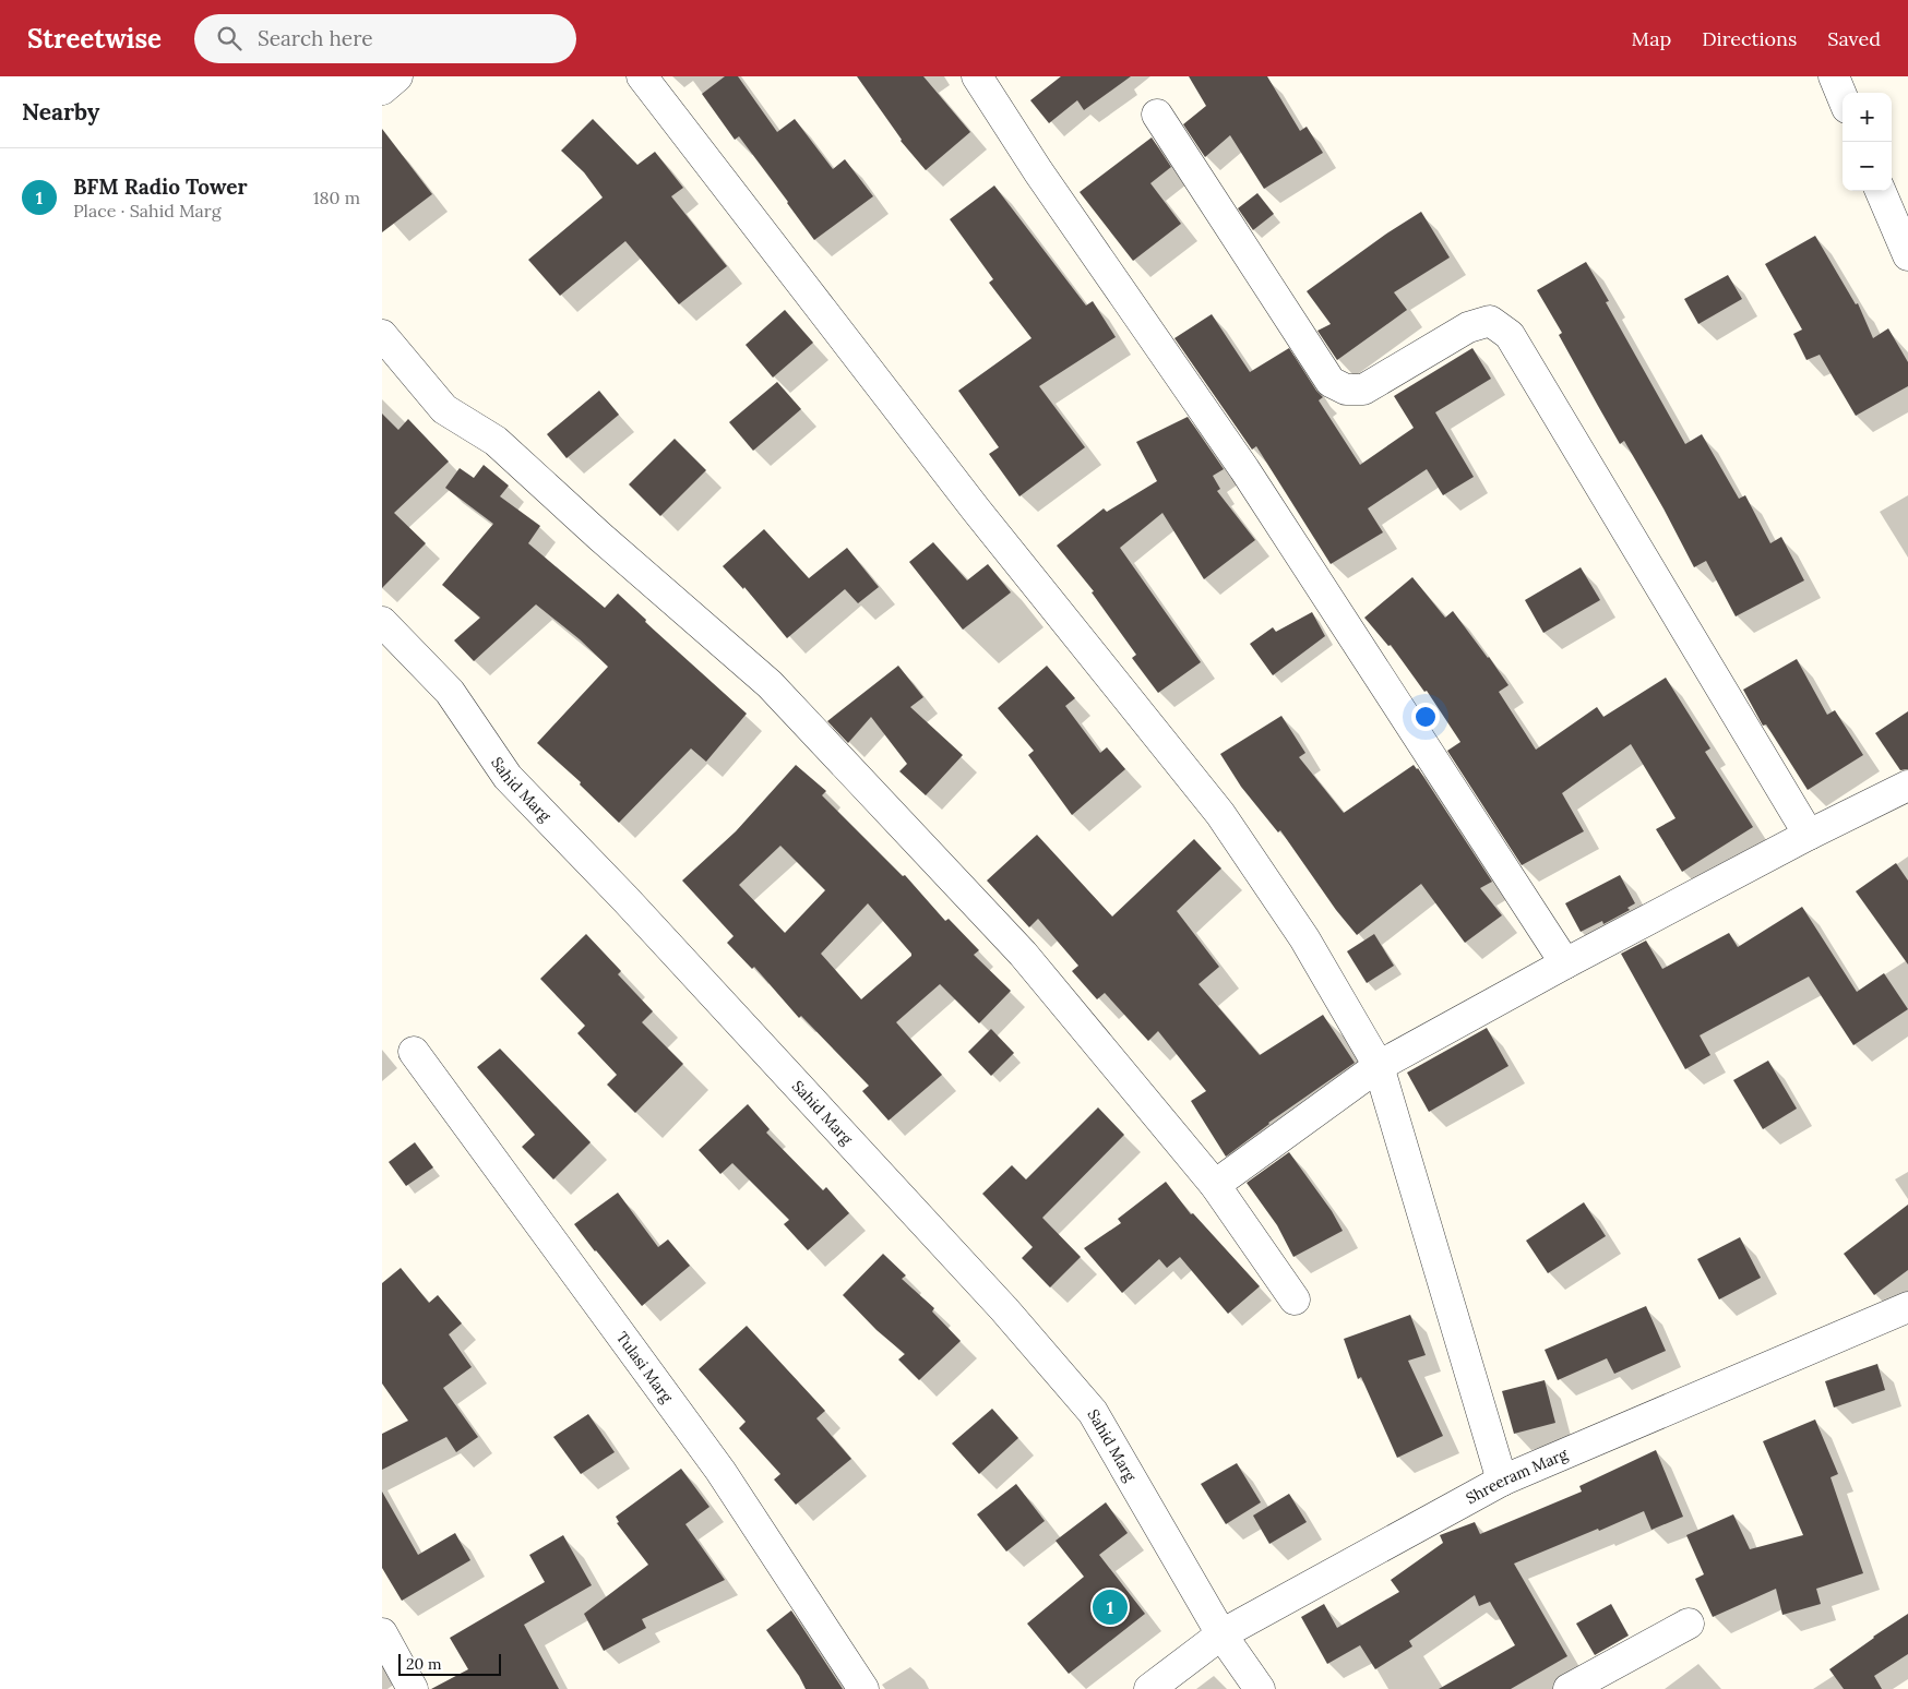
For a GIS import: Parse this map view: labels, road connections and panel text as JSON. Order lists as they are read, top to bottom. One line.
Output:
{"streets":{"street":["Sahid Marg","Tulasi Marg","Shreeram Marg"]},"crossings":[["Sahid Marg","Shreeram Marg"]],"scale_bar":"20 m","page":{"header":"Streetwise","search":"Search here","nav":["Map","Directions","Saved"],"heading":"Nearby","map_buttons":["+","−"],"list":[{"mark":"1","name":"BFM Radio Tower","note":"Place · Sahid Marg","value":"180 m"}],"pins":"1","scale":"20 m"}}
